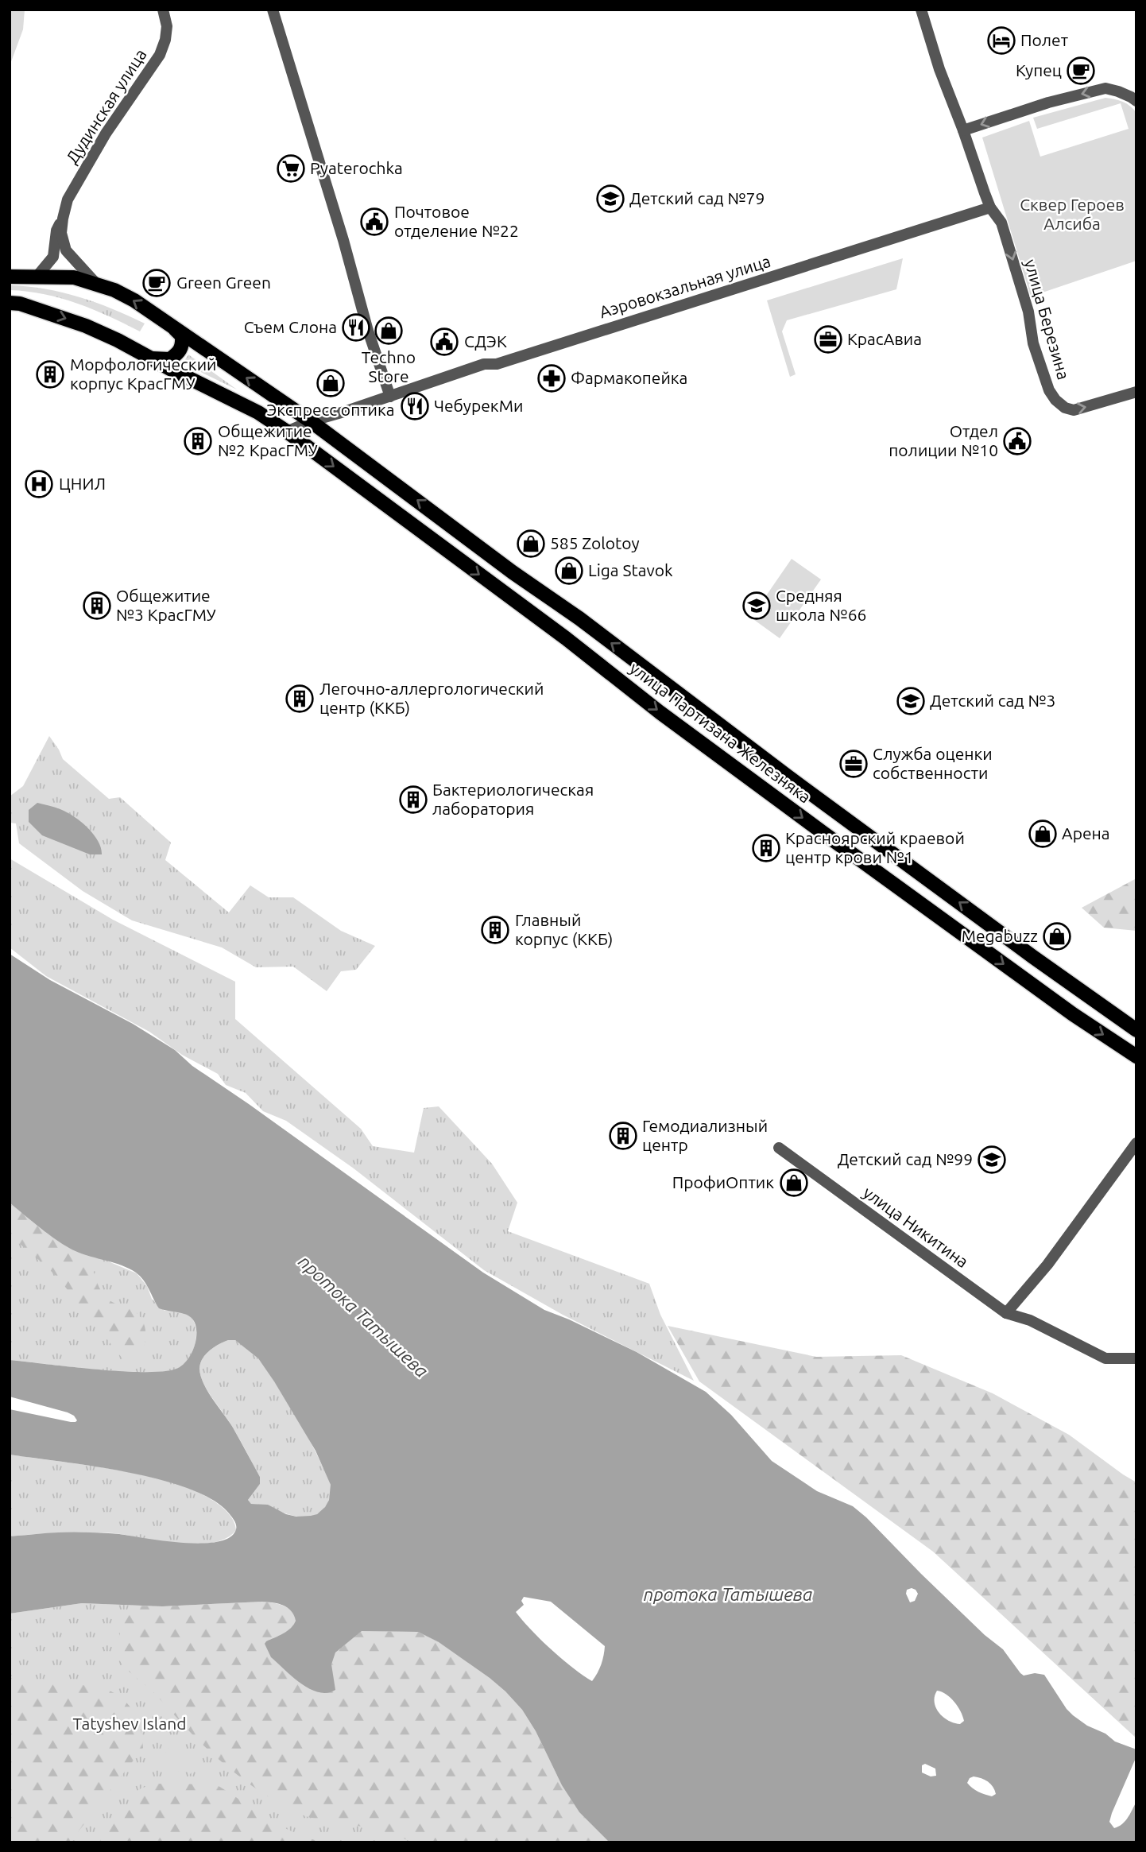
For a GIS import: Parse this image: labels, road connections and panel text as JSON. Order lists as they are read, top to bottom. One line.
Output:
{"streets":{"main road":["улица Партизана Железняка"],"street":["Дудинская улица","Аэровокзальная улица","улица Березина","улица Никитина"]},"crossings":[["Дудинская улица","улица Партизана Железняка"],["Аэровокзальная улица","улица Березина"],["Аэровокзальная улица","улица Партизана Железняка"]],"one_way":["улица Березина"],"water":["протока Татышева"],"parks":["Сквер Героев Алсиба","Tatyshev Island"],"places":{"hotel":["Полет"],"cafe":["Купец","Green Green"],"supermarket":["Pyaterochka"],"school or university":["Детский сад №79","Средняя школа №66","Детский сад №3","Детский сад №99"],"public building":["Почтовое отделение №22","СДЭК","Отдел полиции №10"],"restaurant":["Съем Слона","ЧебурекМи"],"shop":["Techno Store","Экспресс оптика","585 Zolotoy","Liga Stavok","Арена","Megabuzz","ПрофиОптик"],"office":["КрасАвиа","Служба оценки собственности"],"building":["Морфологический корпус КрасГМУ","Общежитие №2 КрасГМУ","Общежитие №3 КрасГМУ","Легочно-аллергологический центр (ККБ)","Бактериологическая лаборатория","Красноярский краевой центр крови №1","Главный корпус (ККБ)","Гемодиализный центр"],"pharmacy":["Фармакопейка"],"hospital":["ЦНИЛ"]}}
